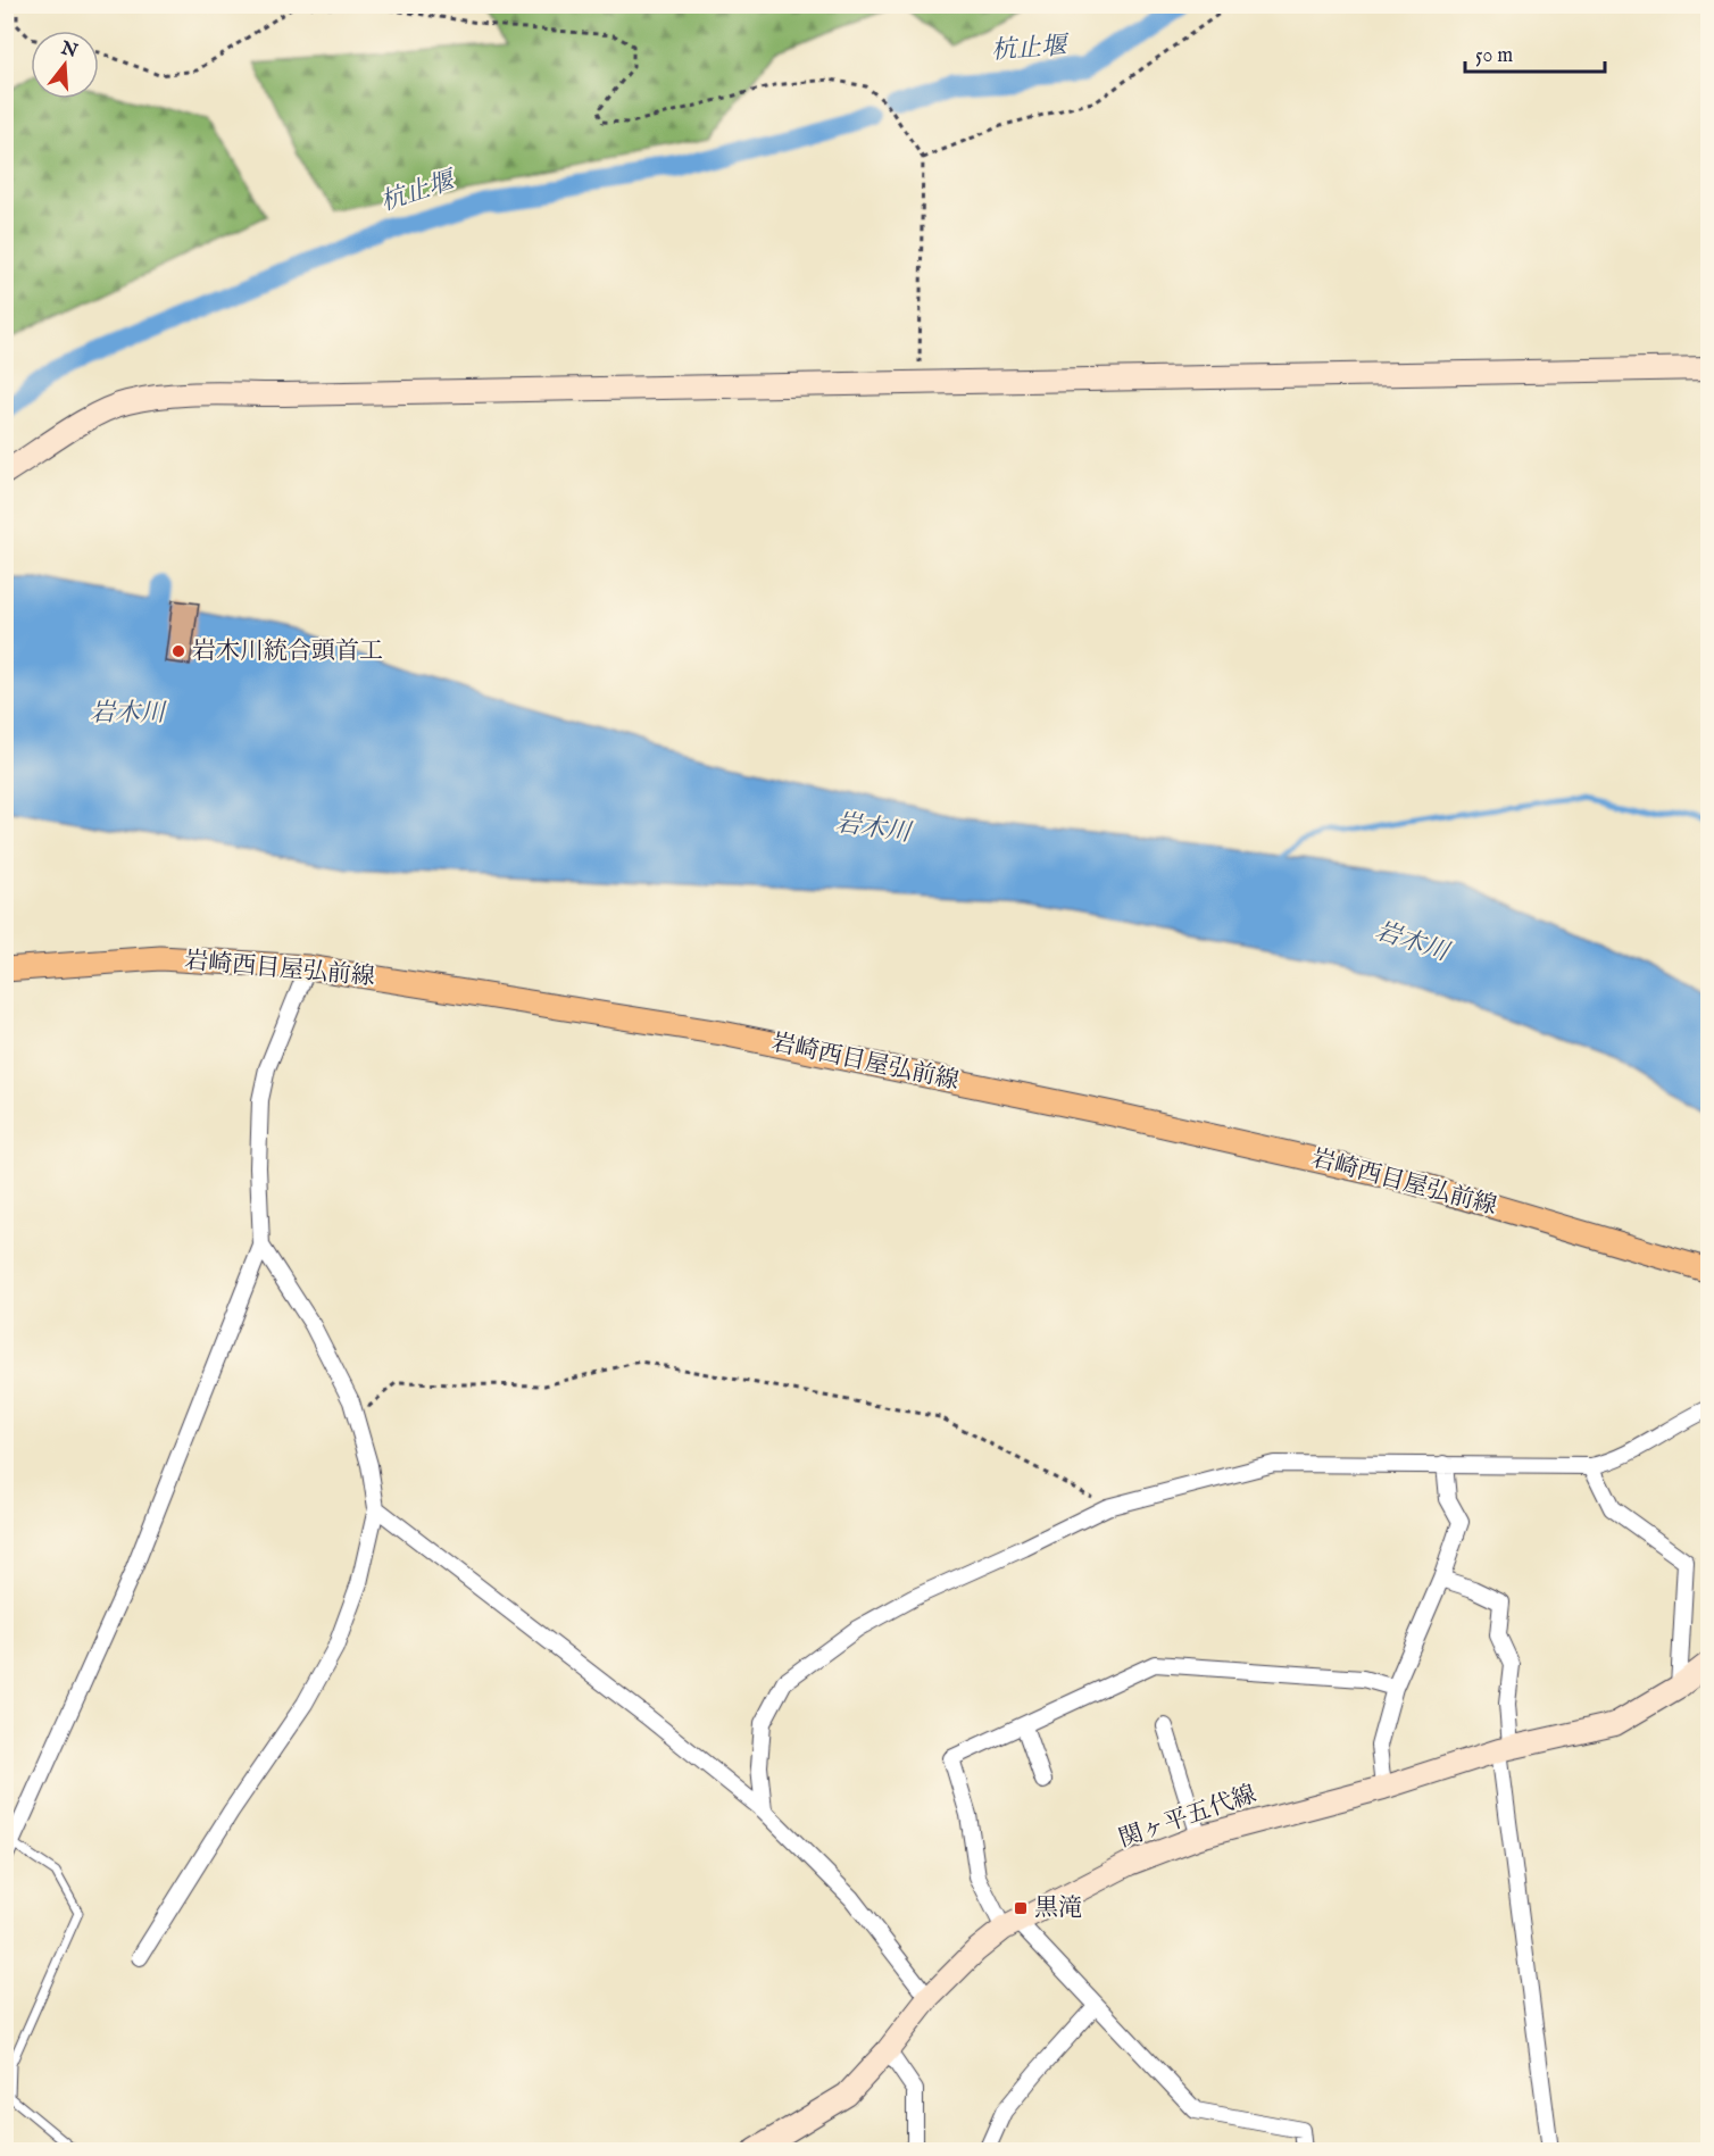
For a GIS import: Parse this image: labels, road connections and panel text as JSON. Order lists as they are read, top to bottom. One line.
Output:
{"streets":{"main road":["岩崎西目屋弘前線"],"street":["関ヶ平五代線"]},"water":["杭止堰","岩木川"],"places":{"other":["岩木川統合頭首工"],"transit":["黒滝"]},"scale_bar":"50 m","north":"top"}
